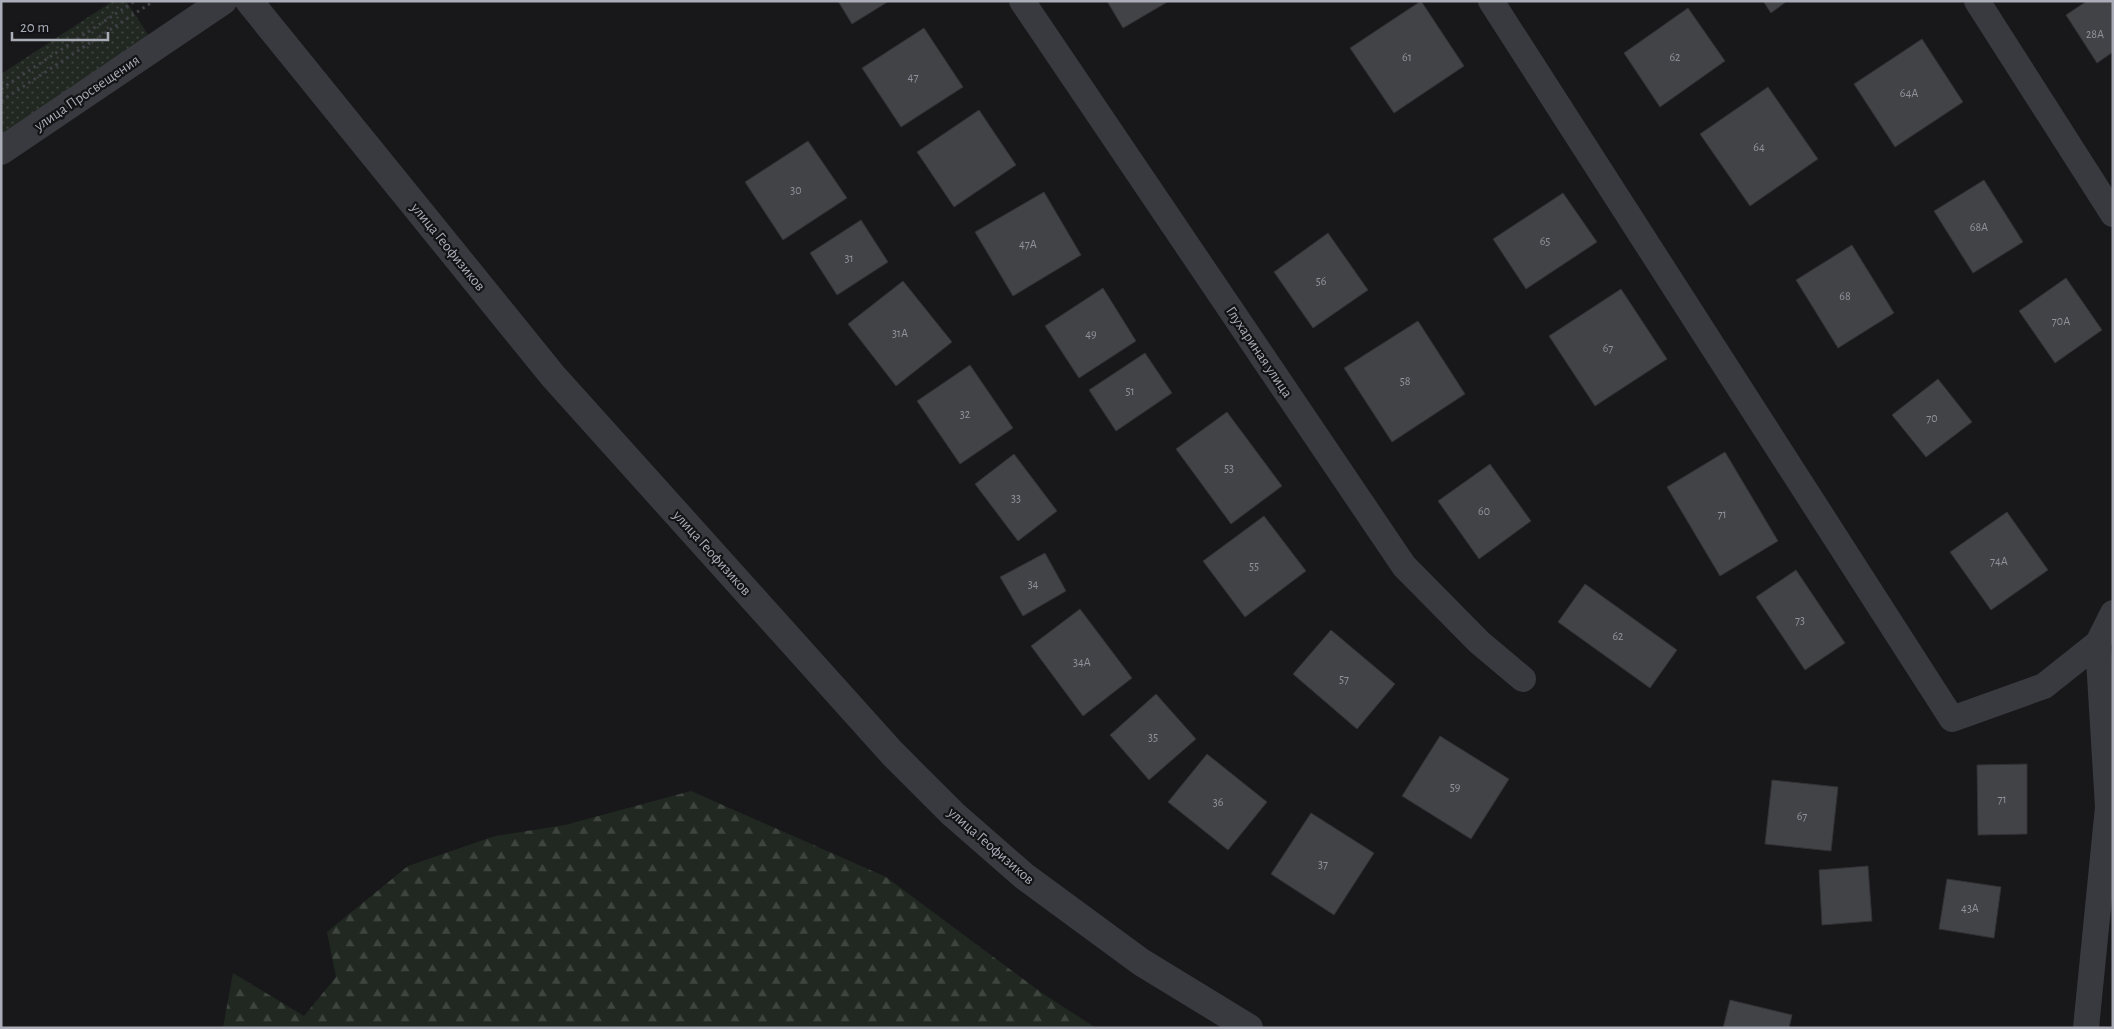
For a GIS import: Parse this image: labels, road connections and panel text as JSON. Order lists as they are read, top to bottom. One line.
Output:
{"streets":{"street":["улица Просвещения","улица Геофизиков","Глухариная улица"]},"house_numbers":["28А","61","62","47","64А","64","30","68А","65","47А","31","56","68","70А","31А","49","67","58","51","32","70","53","33","60","71","74А","55","34","73","62","34А","57","35","59","71","36","67","37","43А"],"scale_bar":"20 m"}
